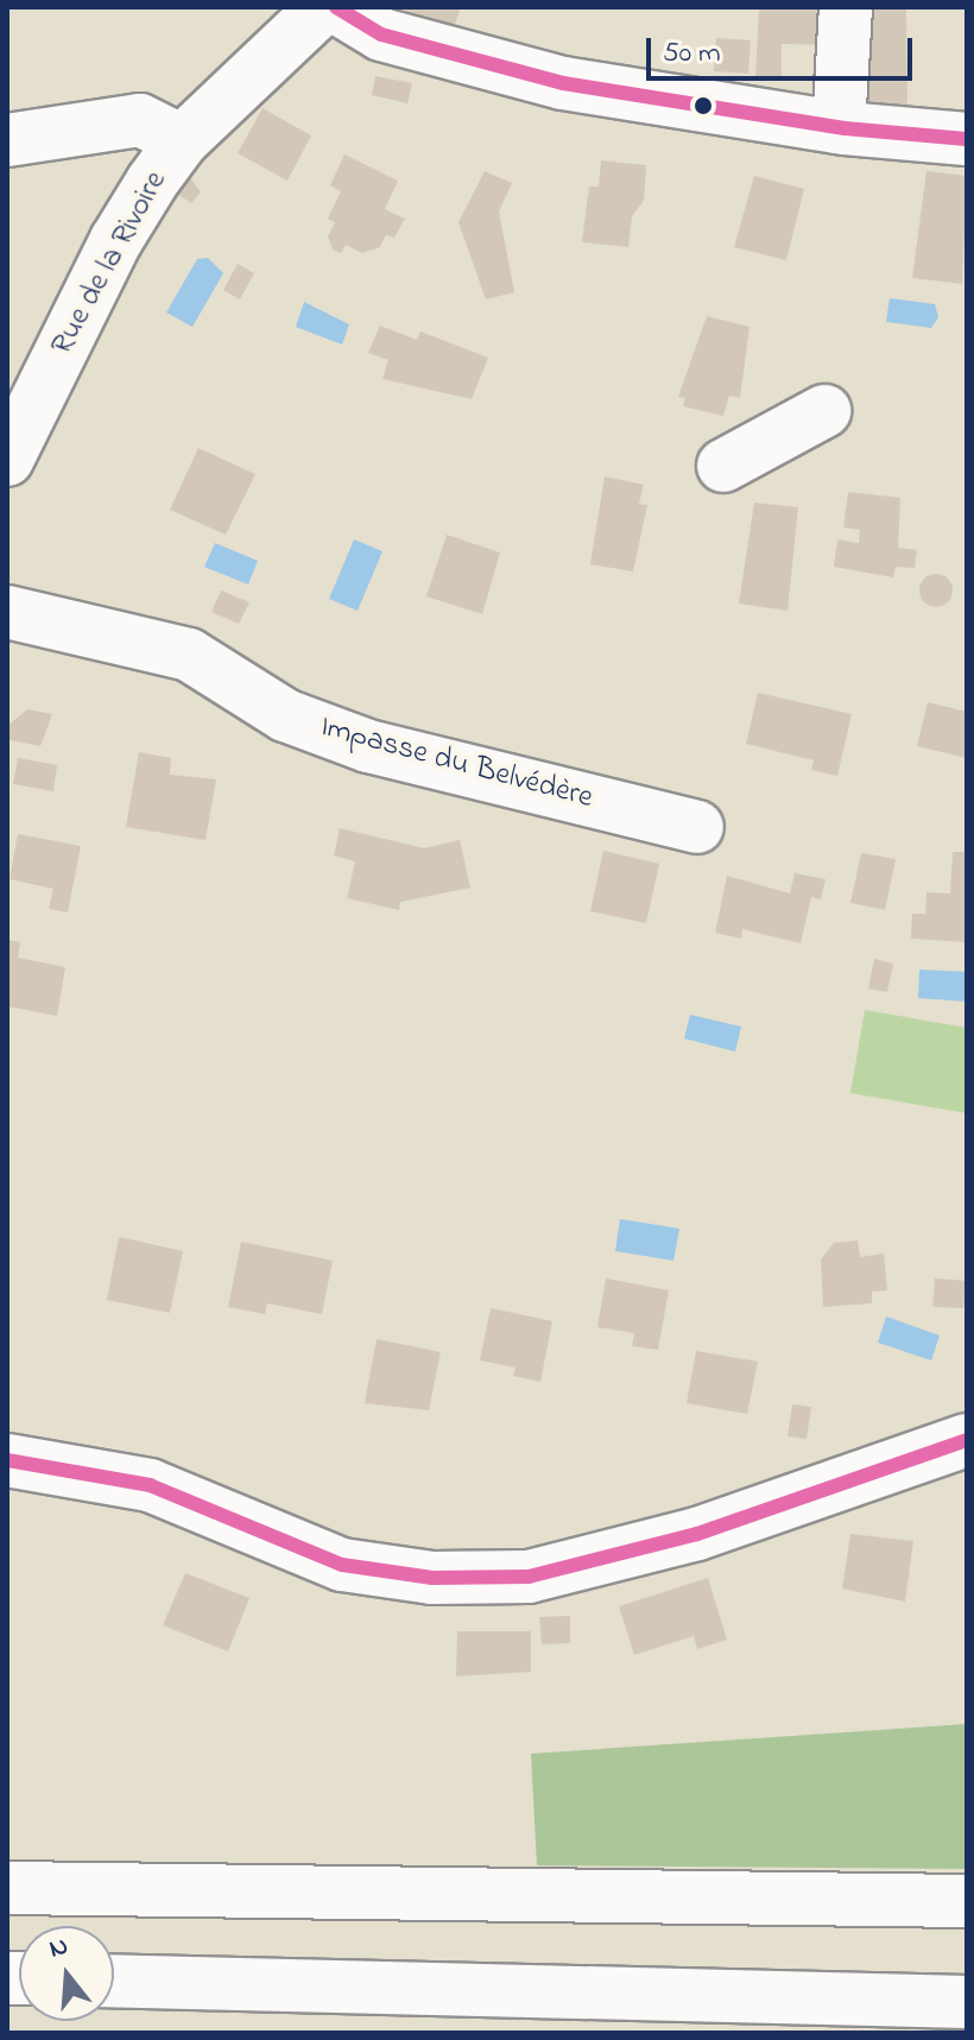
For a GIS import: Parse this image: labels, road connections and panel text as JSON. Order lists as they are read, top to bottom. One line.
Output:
{"streets":{"main road":["Rue de la Rivoire","Impasse du Belvédère"]},"scale_bar":"50 m","north":"top"}
